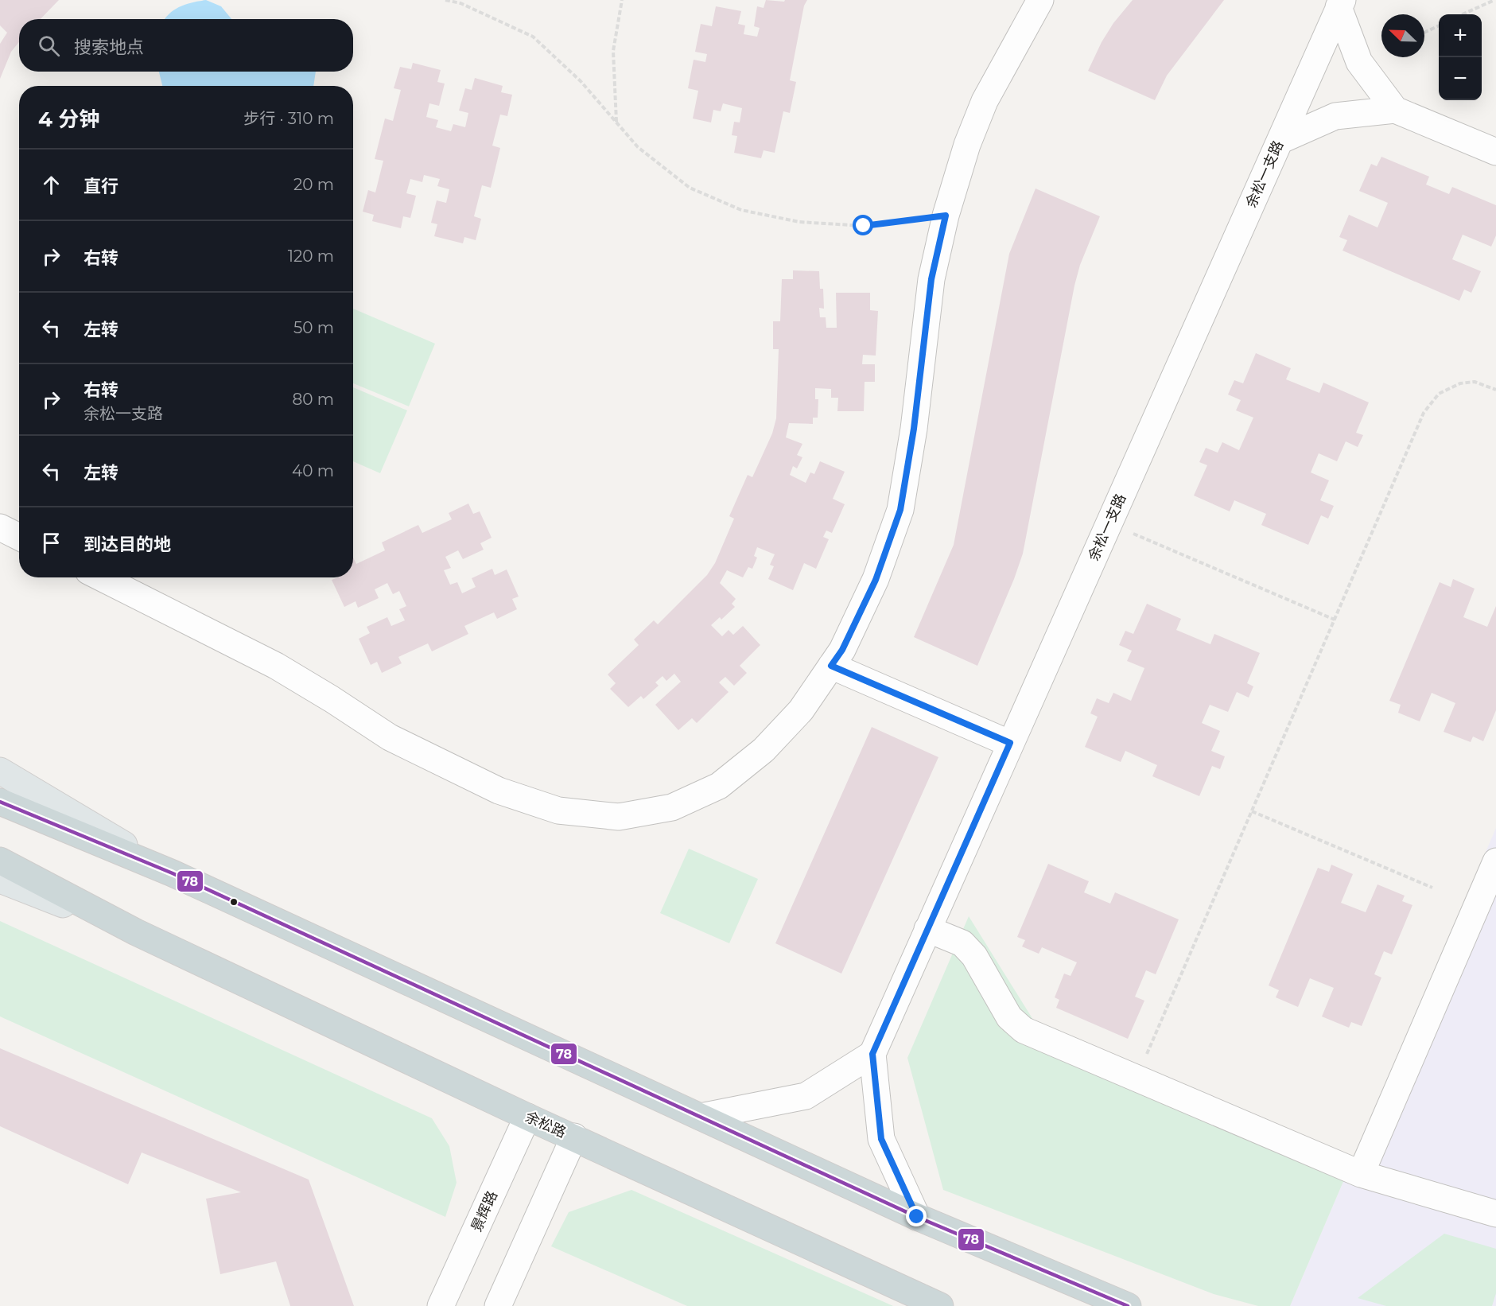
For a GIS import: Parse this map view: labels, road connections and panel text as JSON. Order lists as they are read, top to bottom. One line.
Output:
{"streets":{"highway":["余松路"],"street":["余松一支路","景辉路"]},"crossings":[["余松路","景辉路"]],"lines":["transit line 78"],"north":"top left","page":{"map_buttons":["+","−"],"search":"搜索地点","heading":["4 分钟","步行 · 310 m"],"list":[["直行","20 m"],["右转","120 m"],["左转","50 m"],["右转","余松一支路","80 m"],["左转","40 m"],"到达目的地"]}}
